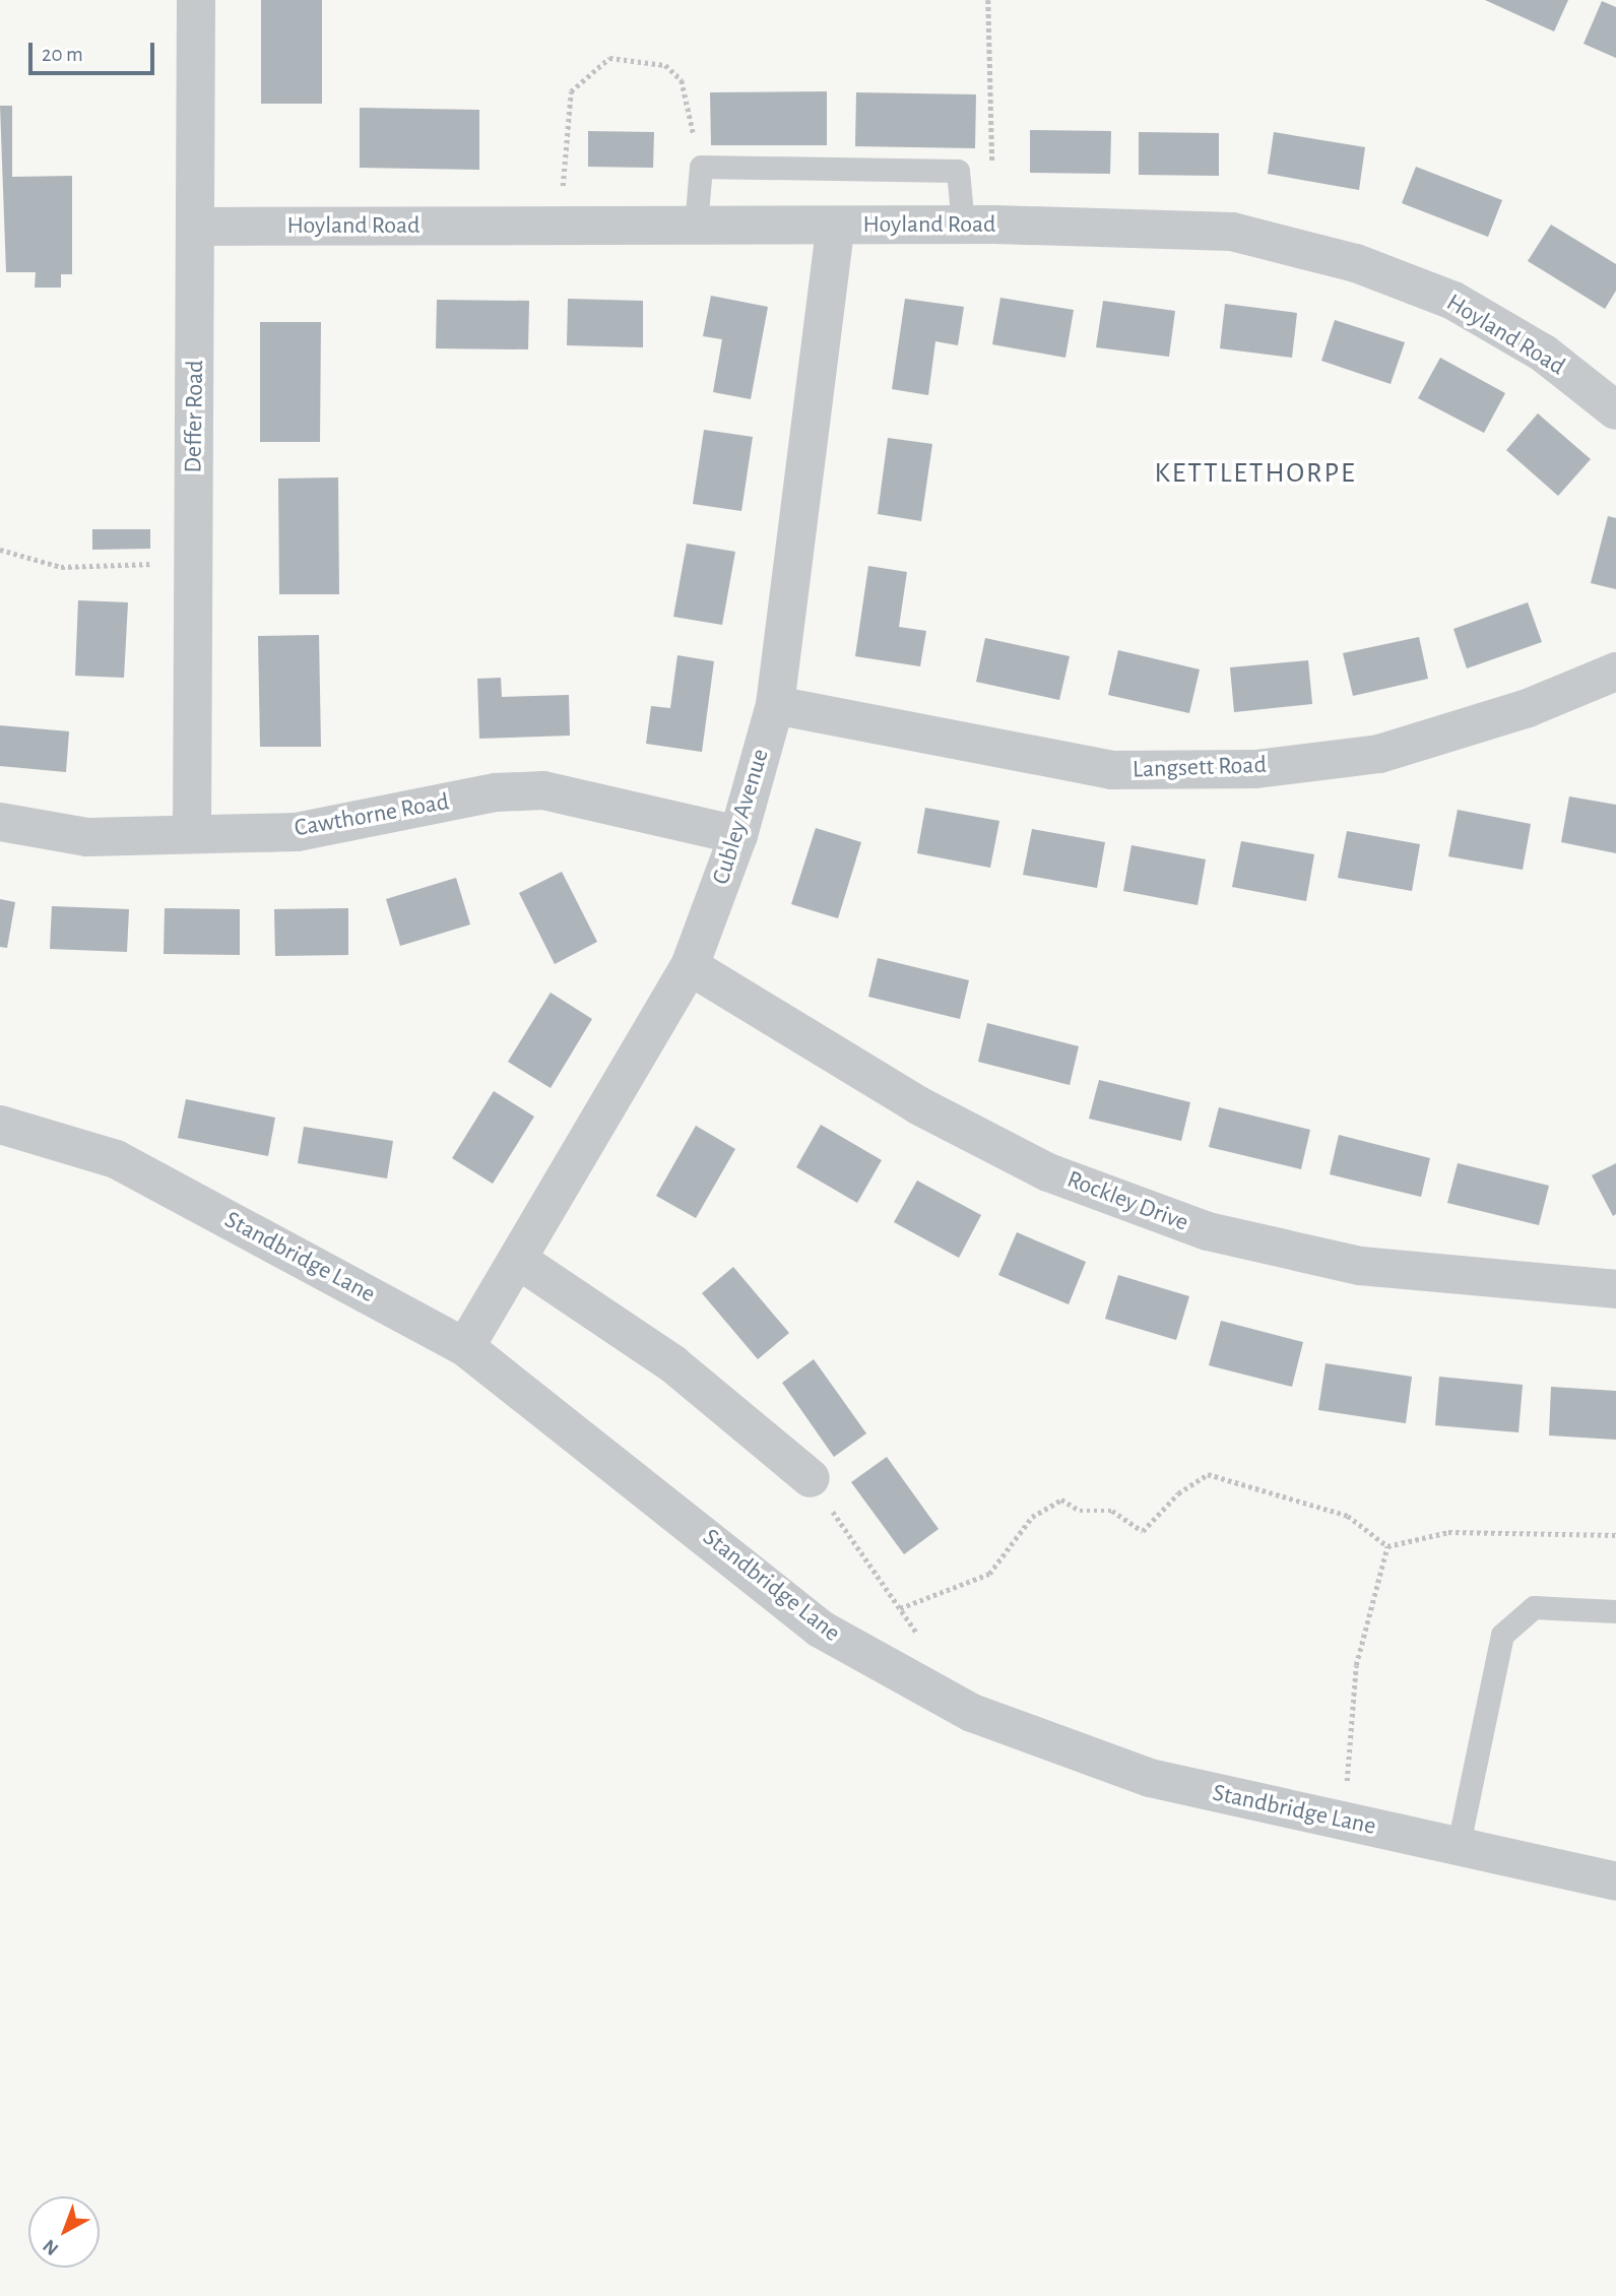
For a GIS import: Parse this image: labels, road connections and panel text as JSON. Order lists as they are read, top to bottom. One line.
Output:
{"streets":{"street":["Hoyland Road","Deffer Road","Langsett Road","Cawthorne Road","Cubley Avenue","Rockley Drive","Standbridge Lane"]},"crossings":[["Hoyland Road","Deffer Road"],["Hoyland Road","Cubley Avenue"],["Deffer Road","Cawthorne Road"],["Langsett Road","Cubley Avenue"],["Cawthorne Road","Cubley Avenue"],["Cubley Avenue","Rockley Drive"],["Cubley Avenue","Standbridge Lane"]],"districts":["KETTLETHORPE"],"scale_bar":"20 m","north":"bottom left"}
